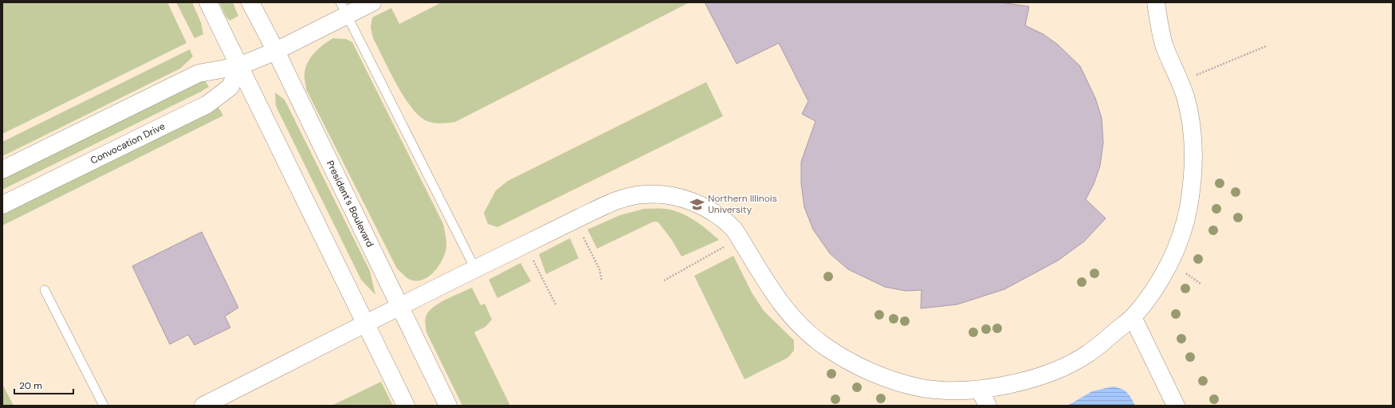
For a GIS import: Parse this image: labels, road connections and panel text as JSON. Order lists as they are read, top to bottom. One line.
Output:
{"streets":{"street":["Convocation Drive","President's Boulevard"]},"places":{"school or university":["Northern Illinois University"]},"scale_bar":"20 m"}
